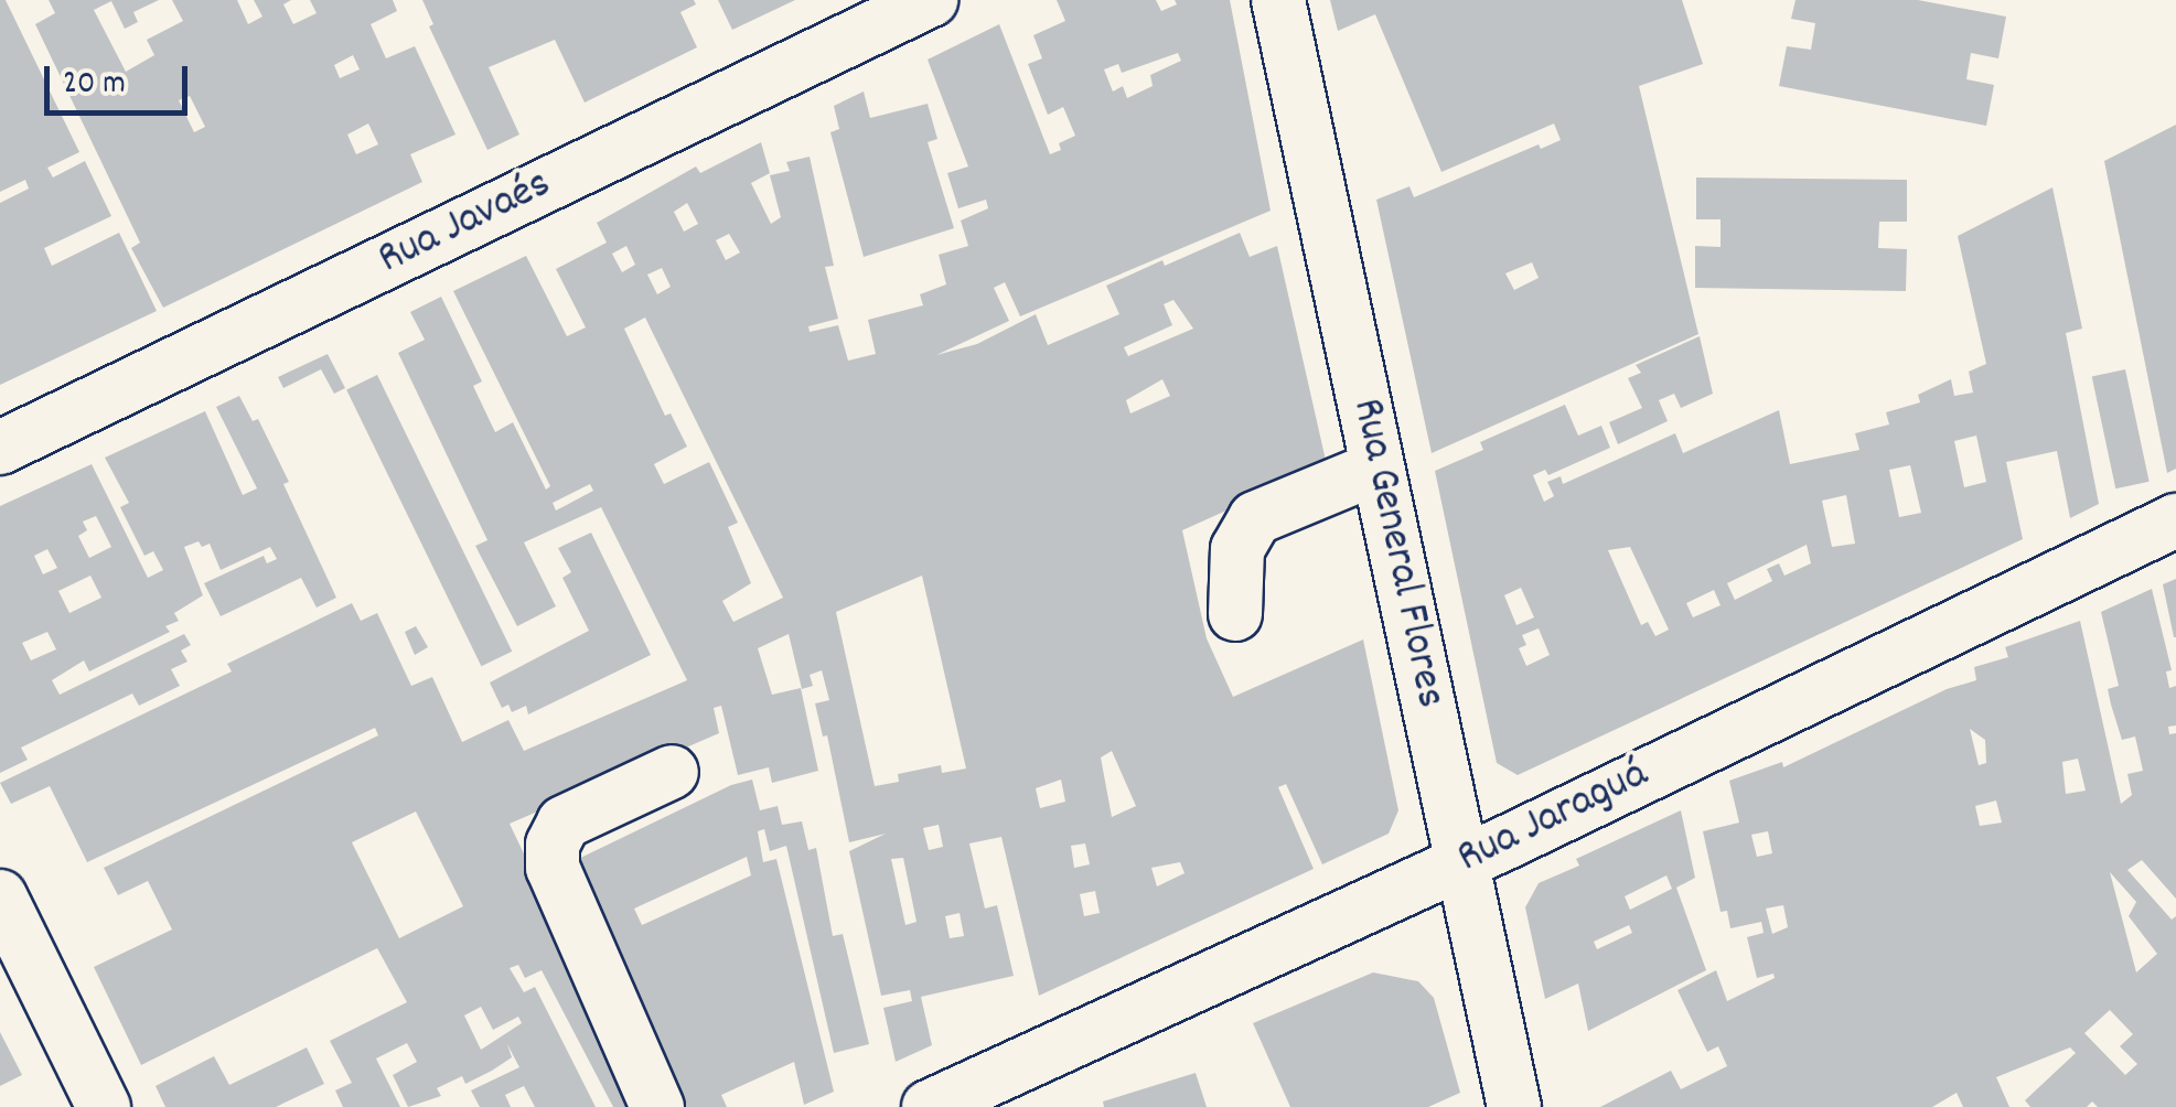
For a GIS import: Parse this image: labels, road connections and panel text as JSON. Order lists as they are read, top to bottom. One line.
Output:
{"streets":{"street":["Rua Javaés","Rua General Flores","Rua Jaraguá"]},"crossings":[["Rua General Flores","Rua Jaraguá"]],"scale_bar":"20 m"}
